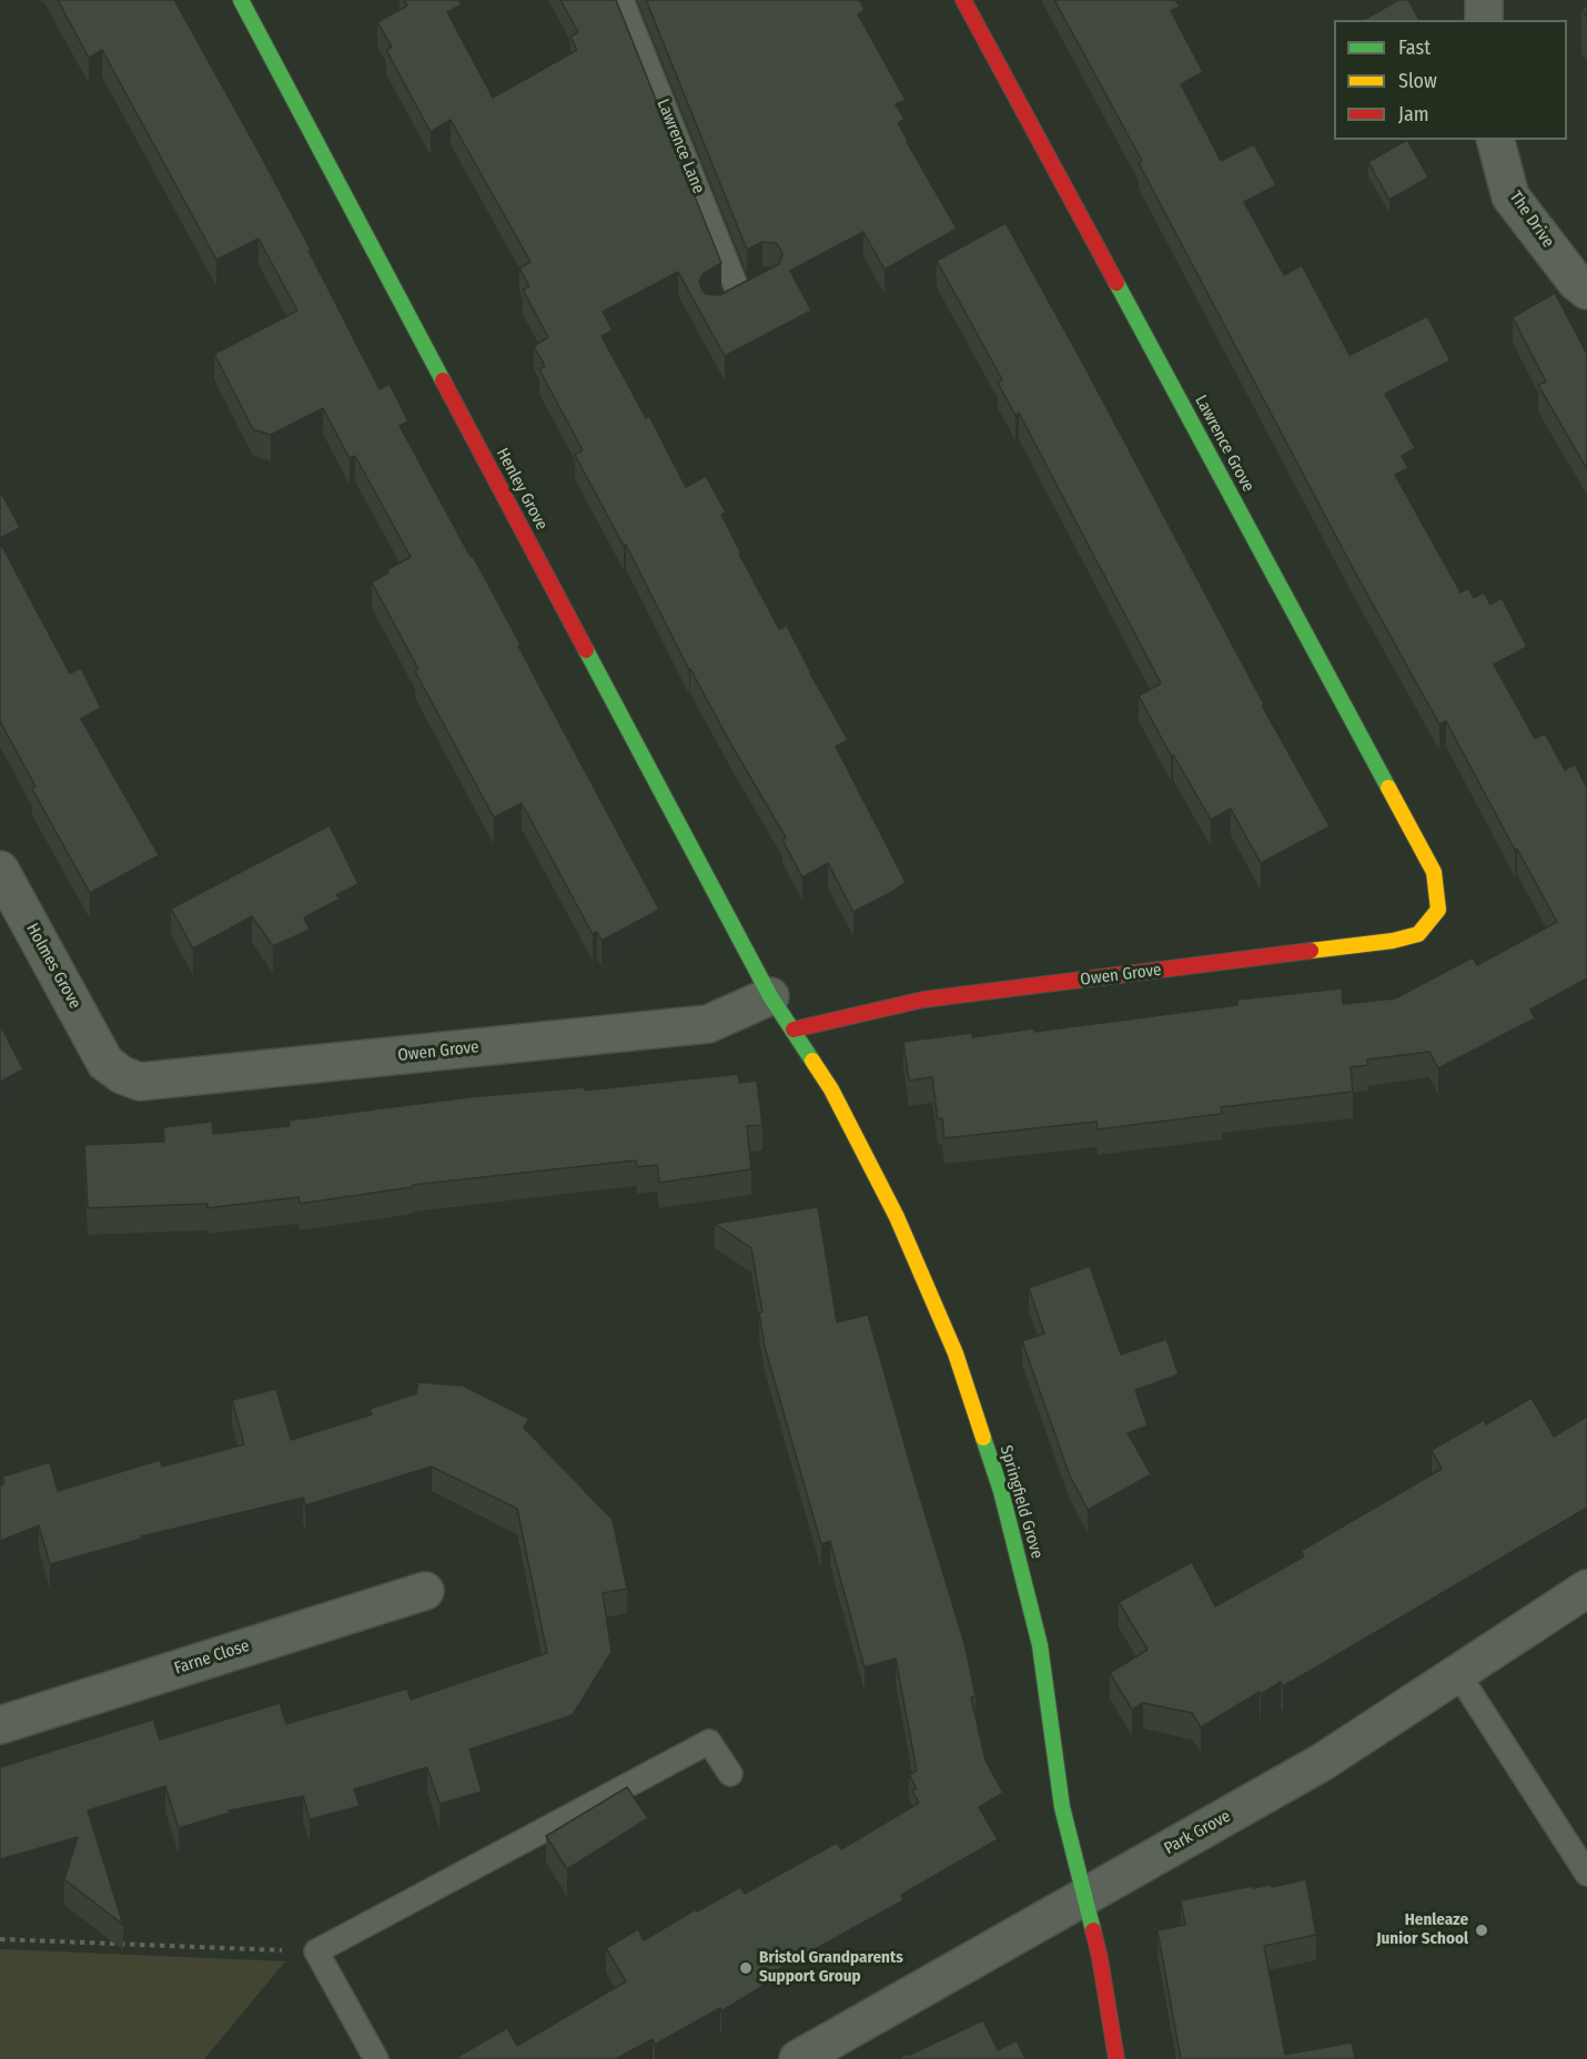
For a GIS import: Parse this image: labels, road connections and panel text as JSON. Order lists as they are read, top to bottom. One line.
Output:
{"streets":{"street":["The Drive","Lawrence Grove","Henley Grove","Holmes Grove","Owen Grove","Springfield Grove","Farne Close","Park Grove"],"lane":["Lawrence Lane"]},"crossings":[["Lawrence Grove","Owen Grove"],["Henley Grove","Owen Grove"],["Henley Grove","Springfield Grove"],["Holmes Grove","Owen Grove"],["Owen Grove","Springfield Grove"],["Springfield Grove","Park Grove"]],"places":["Henleaze Junior School","Bristol Grandparents Support Group"],"legend":["Fast","Slow","Jam"]}
